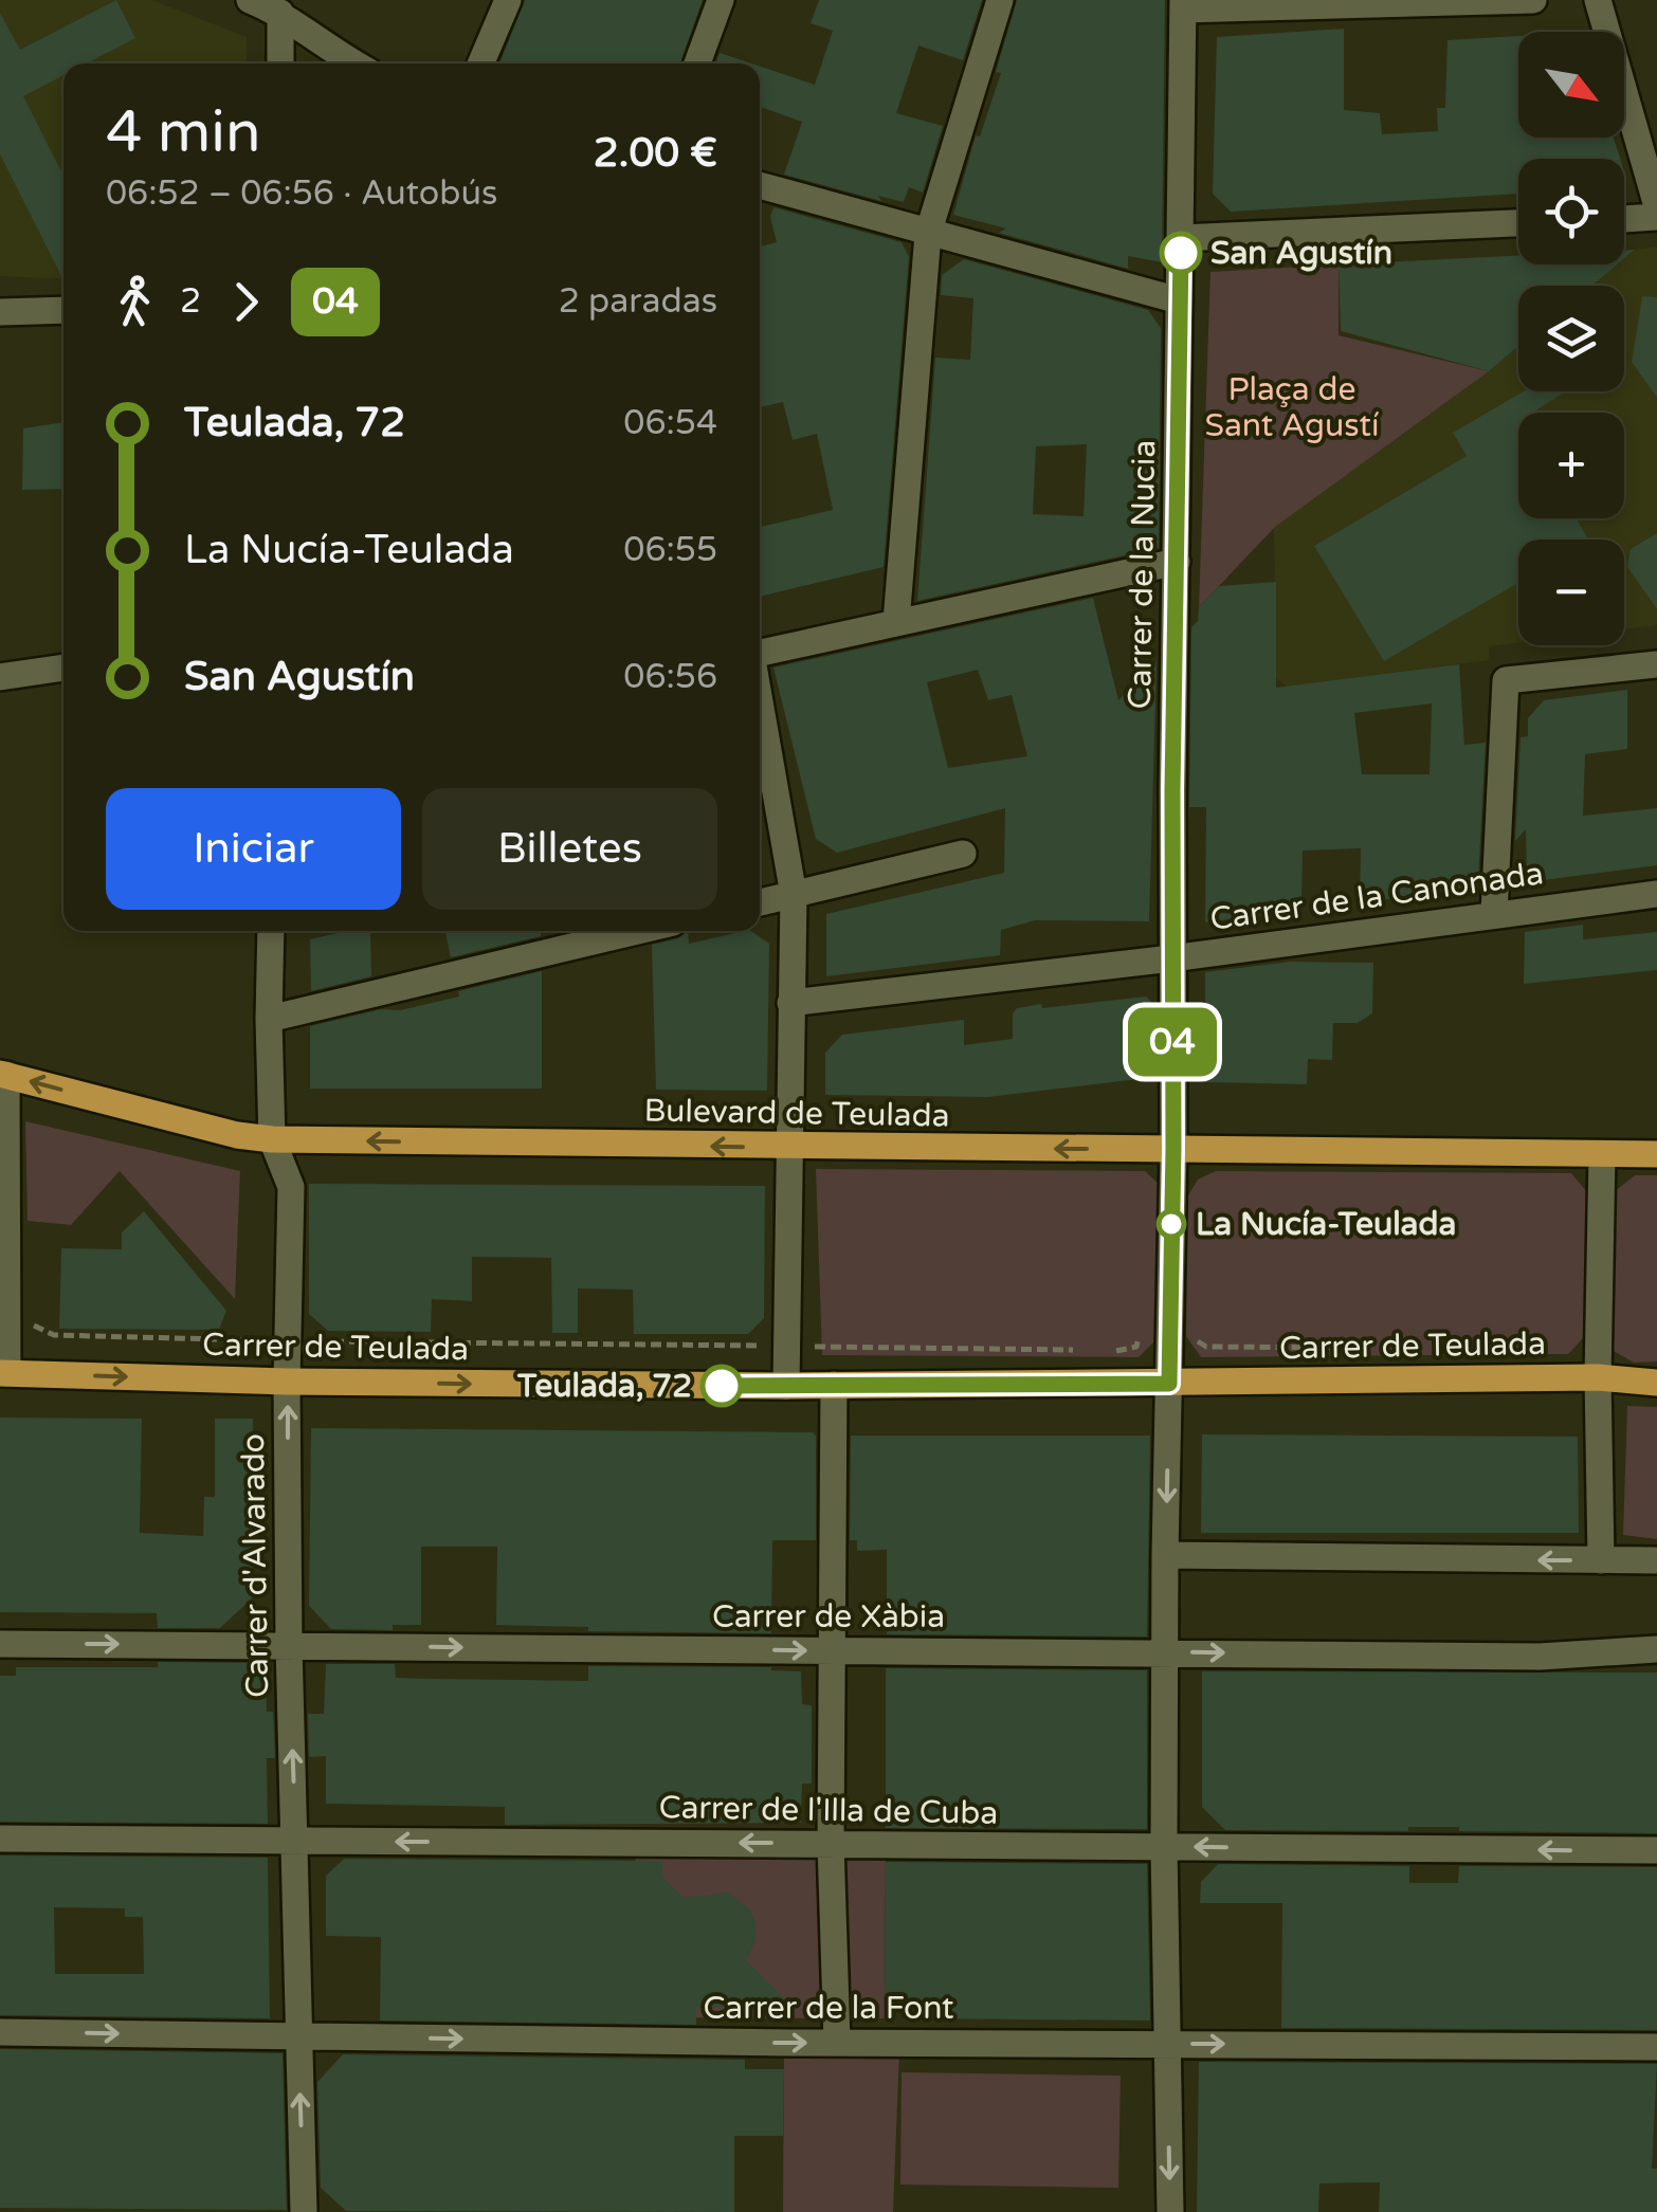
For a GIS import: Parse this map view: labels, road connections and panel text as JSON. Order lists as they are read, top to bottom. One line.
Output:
{"streets":{"main road":["Bulevard de Teulada","Carrer de Teulada"],"street":["Carrer de la Nucia","Carrer de la Canonada","Carrer d'Alvarado","Carrer de Xàbia","Carrer de l'Illa de Cuba","Carrer de la Font"]},"crossings":[["Carrer de la Nucia","Carrer de la Canonada"],["Carrer de la Nucia","Bulevard de Teulada"],["Bulevard de Teulada","Carrer de Teulada"],["Bulevard de Teulada","Carrer d'Alvarado"],["Carrer de Teulada","Carrer d'Alvarado"],["Carrer d'Alvarado","Carrer de Xàbia"],["Carrer d'Alvarado","Carrer de l'Illa de Cuba"],["Carrer d'Alvarado","Carrer de la Font"]],"one_way":["Bulevard de Teulada","Carrer de Teulada","Carrer d'Alvarado","Carrer de l'Illa de Cuba","Carrer de la Font"],"parks":["Plaça de Sant Agustí"],"places":["San Agustín","La Nucía-Teulada","Teulada, 72"],"lines":["bus line 04"],"north":"bottom right","page":{"on_map":"04","map_buttons":["+","−"],"heading":["4 min","06:52 – 06:56 · Autobús","2.00 €"],"legs":["2","04","2 paradas"],"list":[{"name":"Teulada, 72","value":"06:54"},{"name":"La Nucía-Teulada","value":"06:55"},{"name":"San Agustín","value":"06:56"}],"buttons":["Iniciar","Billetes"]}}
